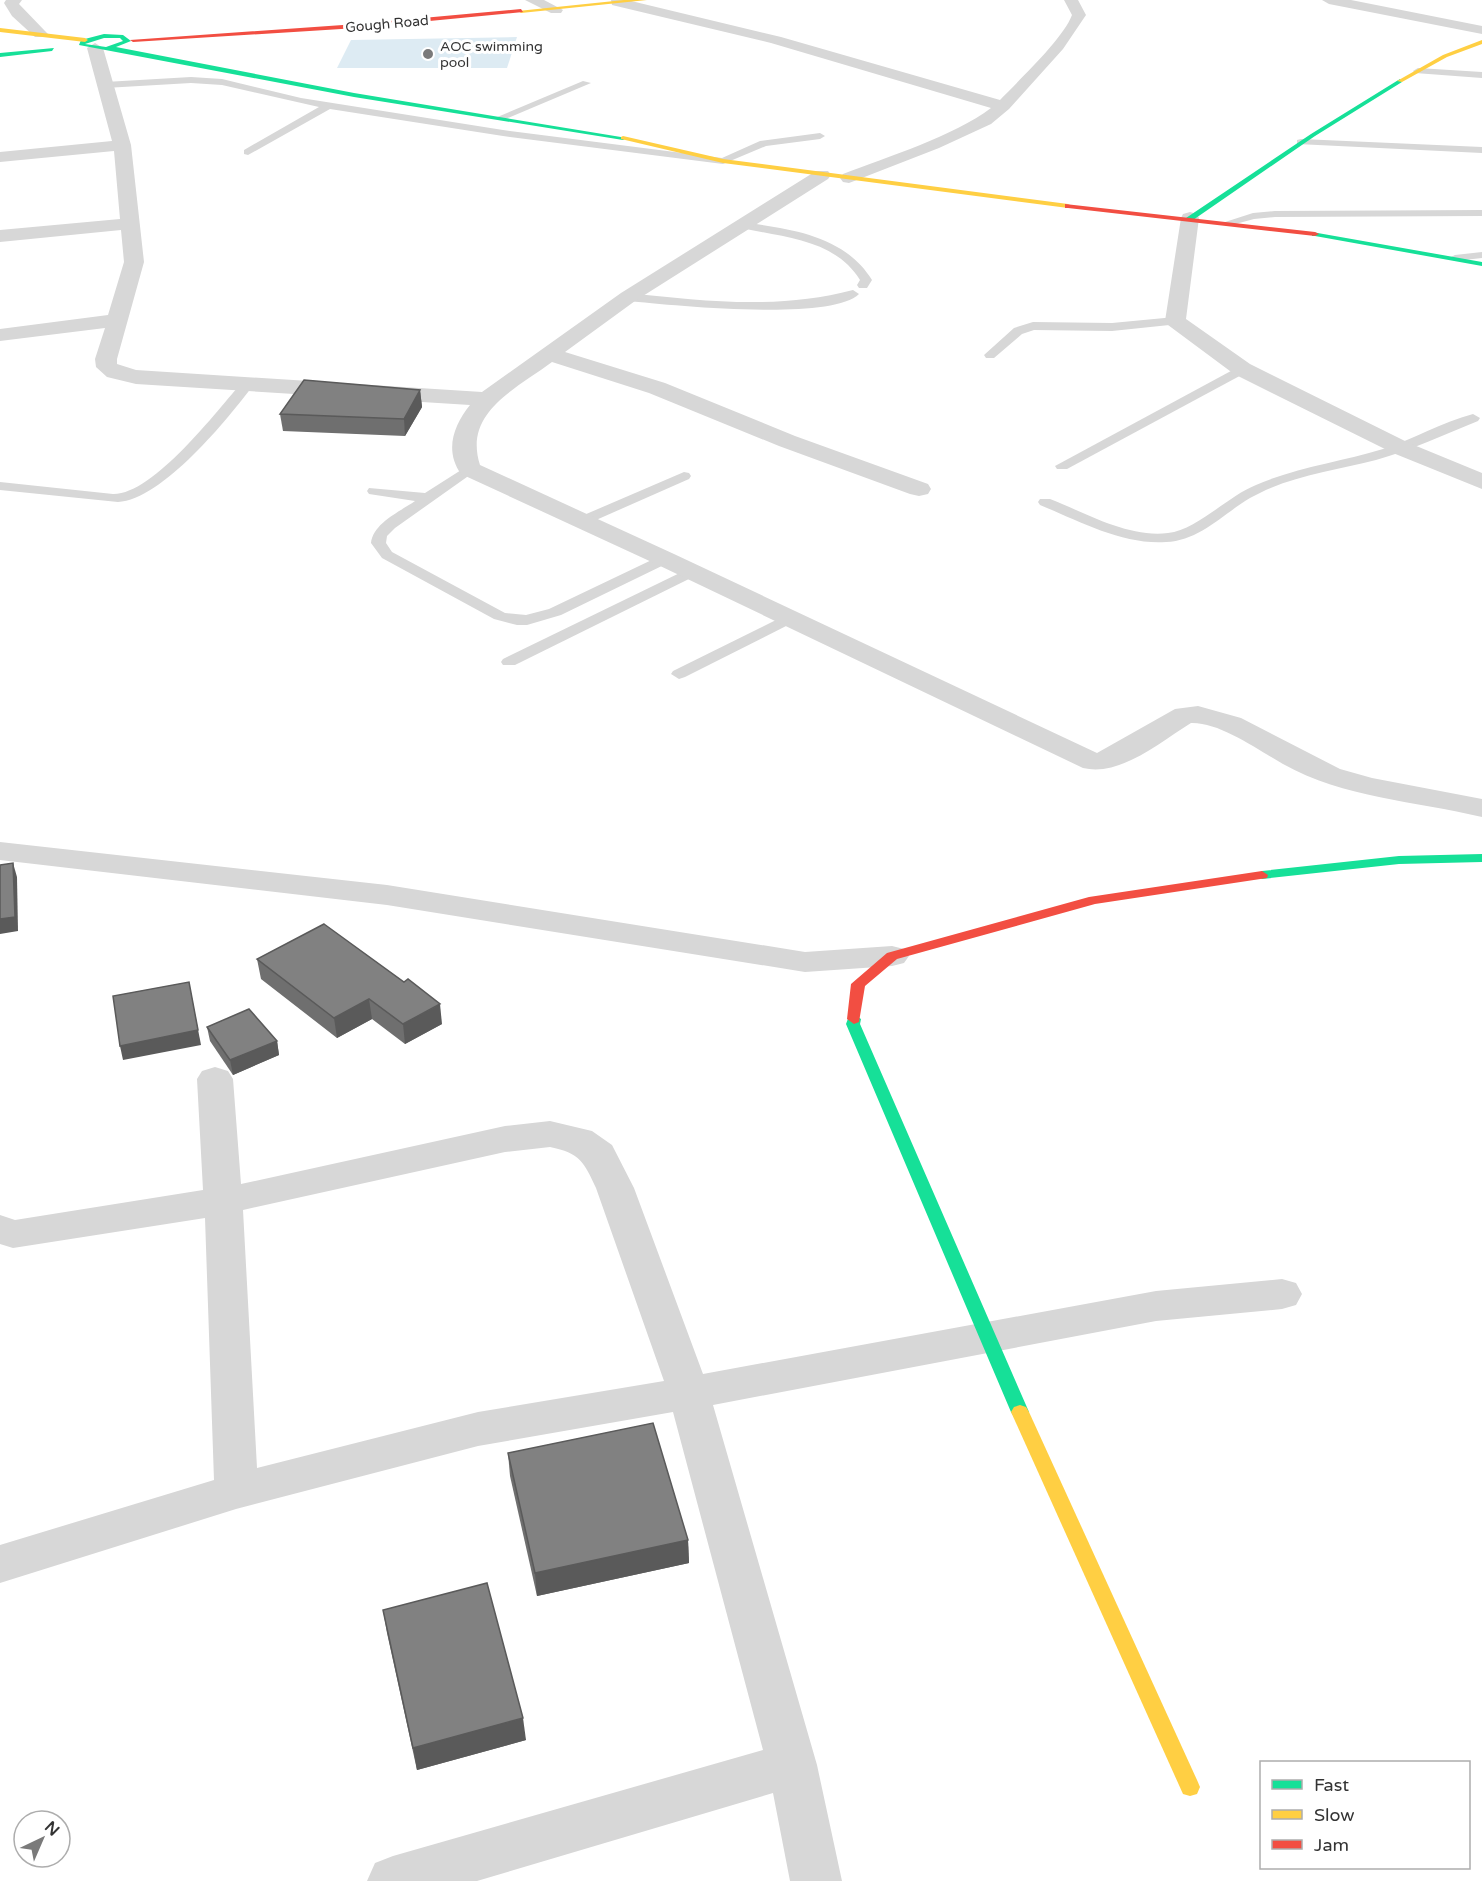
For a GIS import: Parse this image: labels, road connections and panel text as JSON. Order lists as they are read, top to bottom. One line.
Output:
{"streets":{"street":["Gough Road"]},"places":["AOC swimming pool"],"legend":["Fast","Slow","Jam"],"north":"top right"}
